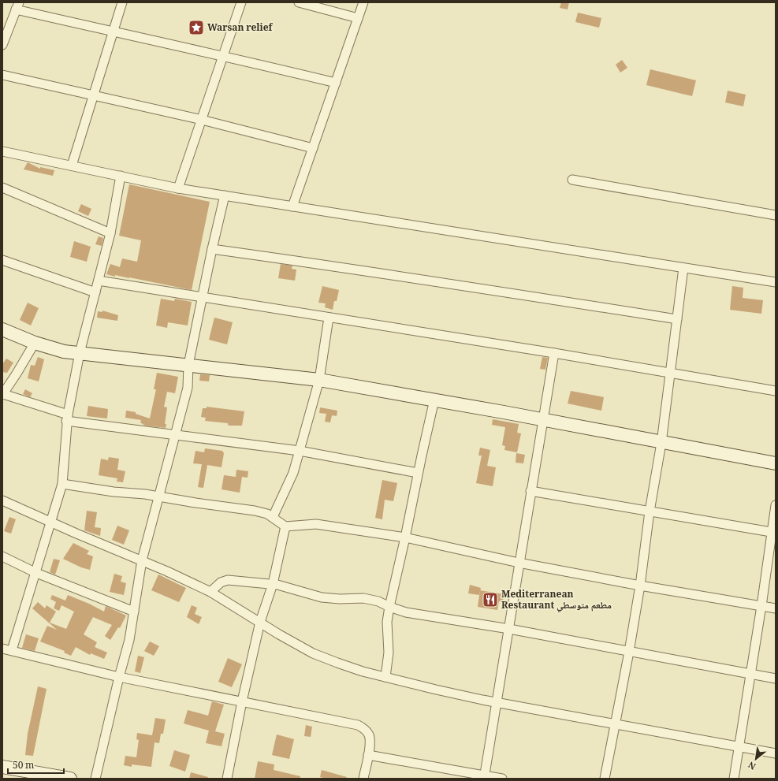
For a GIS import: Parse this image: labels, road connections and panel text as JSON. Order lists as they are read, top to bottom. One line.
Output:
{"places":{"place":["Warsan relief"],"restaurant":["Mediterranean Restaurant مطعم متوسطي"]},"scale_bar":"50 m","north":"bottom left"}
